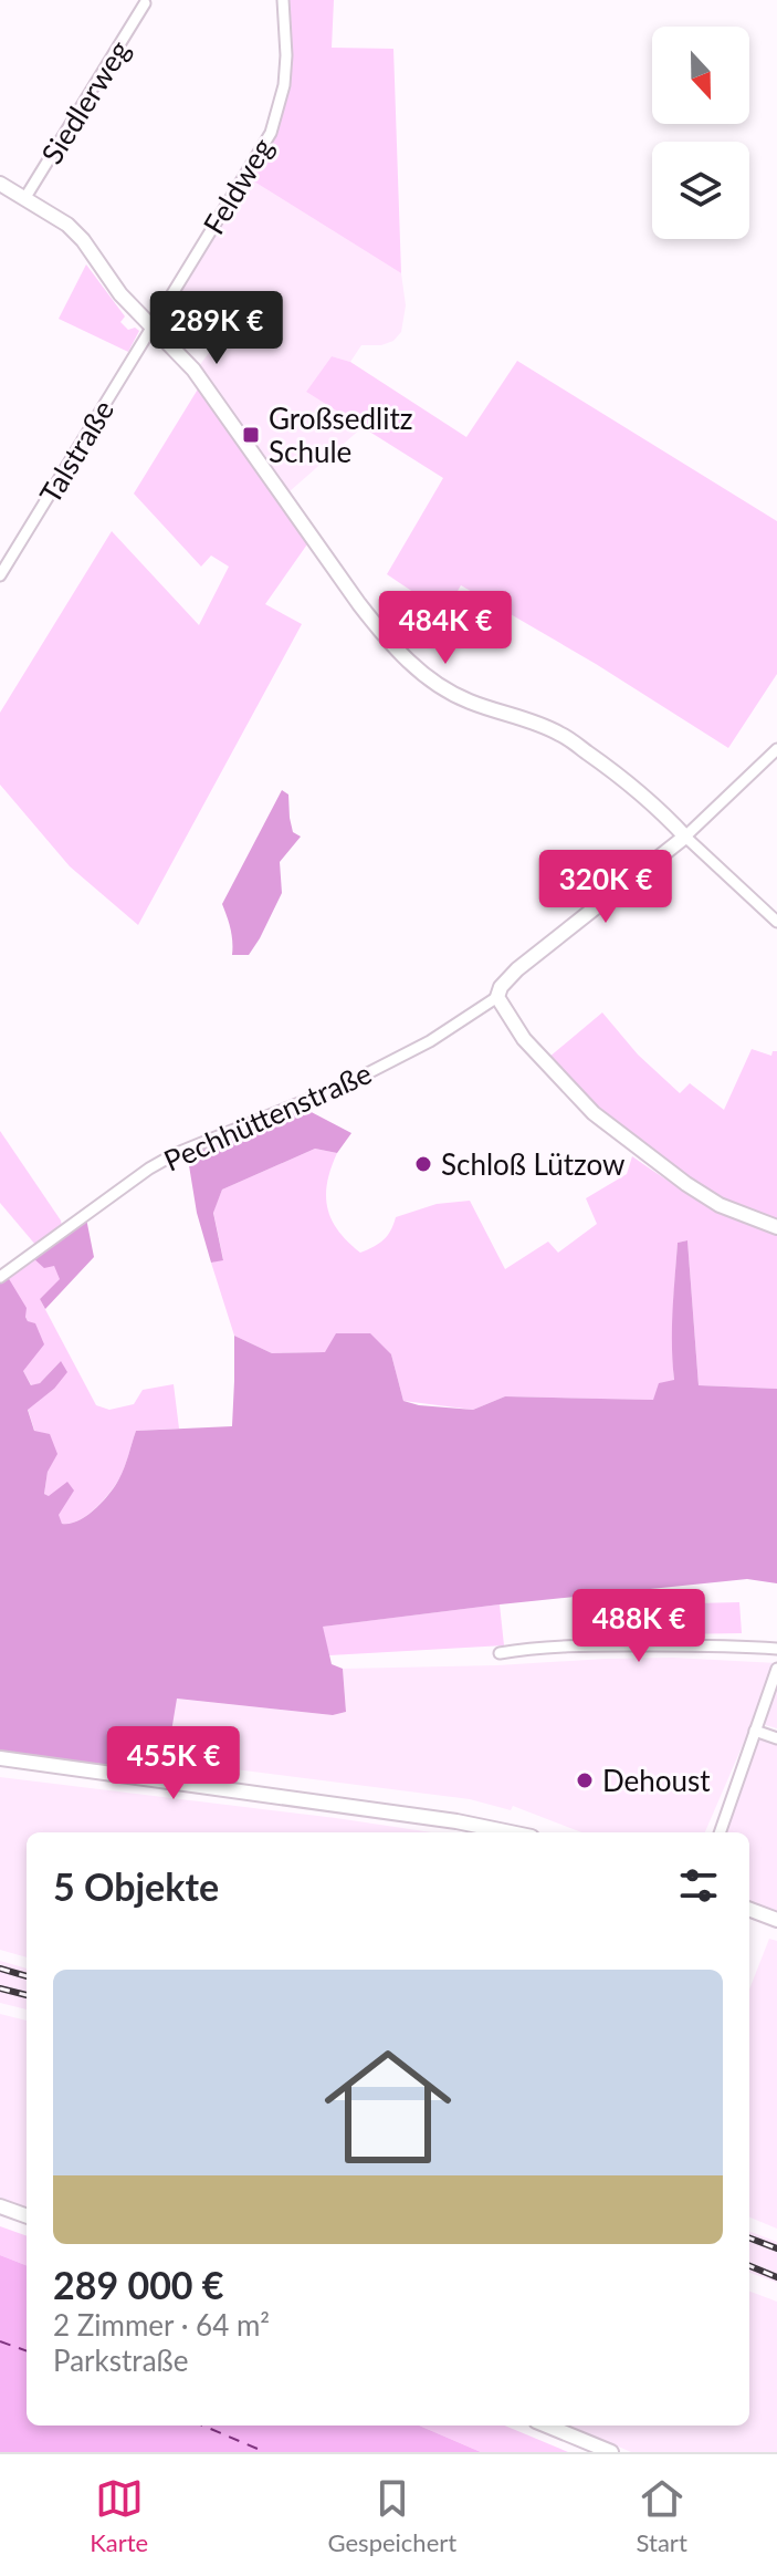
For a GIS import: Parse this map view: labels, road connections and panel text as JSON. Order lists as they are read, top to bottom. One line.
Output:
{"streets":{"street":["Siedlerweg","Feldweg","Talstraße","Pechhüttenstraße"]},"crossings":[["Feldweg","Talstraße"]],"places":{"transit":["Großsedlitz Schule"],"other":["Schloß Lützow","Dehoust"]},"north":"bottom","page":{"price":["289K €","484K €","320K €","488K €","455K €"],"heading":"5 Objekte","list":[{"name":"289 000 €","note":"2 Zimmer · 64 m² · Parkstraße"}],"tabs":["Karte","Gespeichert","Start"]}}
